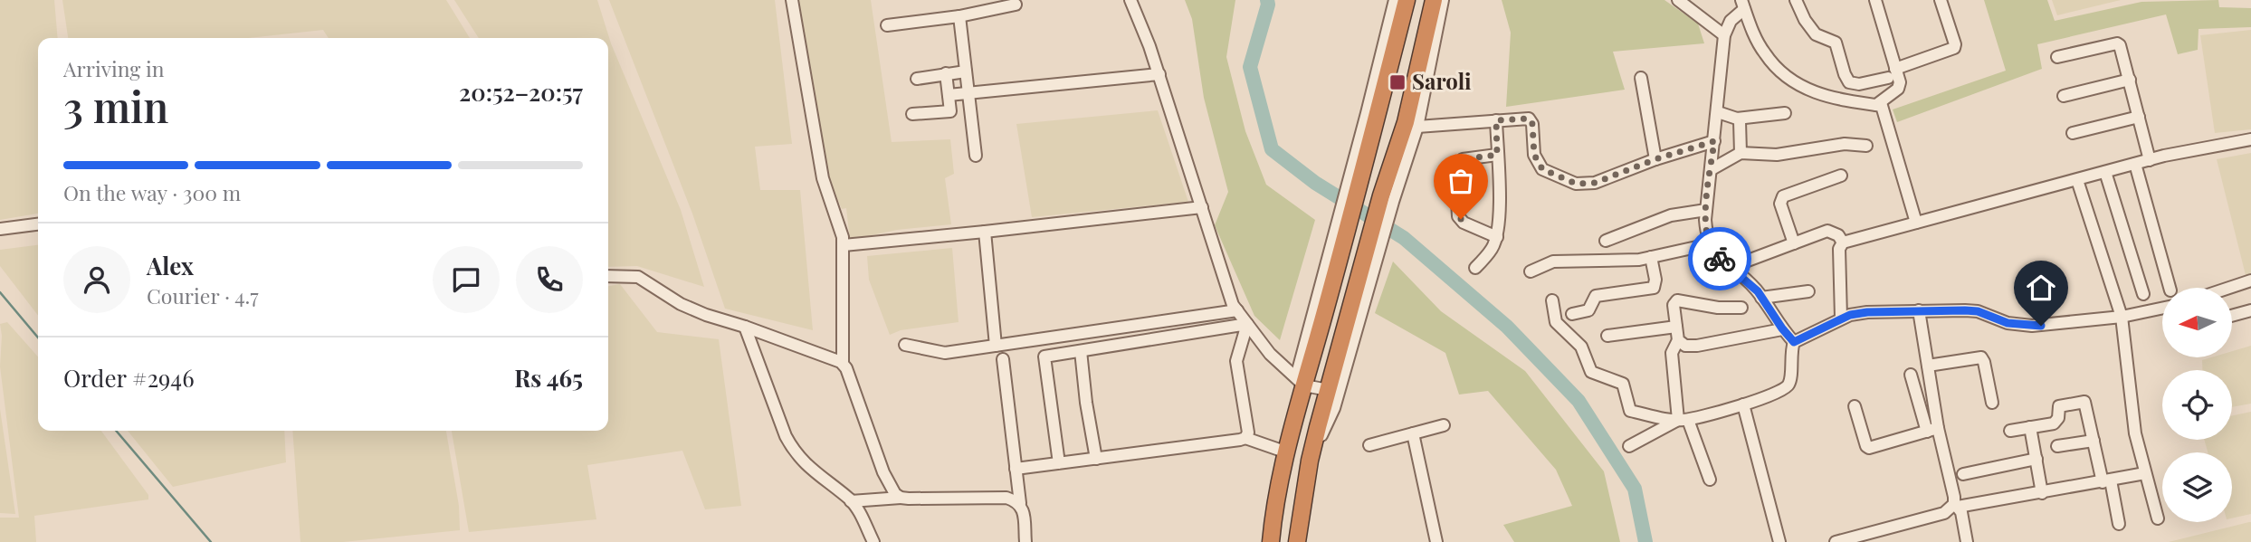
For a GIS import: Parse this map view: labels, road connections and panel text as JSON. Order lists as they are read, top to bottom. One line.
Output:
{"places":{"transit":["Saroli"]},"north":"left","page":{"heading":["3 min","Arriving in","20:52–20:57"],"panel":["Alex","Courier · 4.7","Order #2946","Rs 465"],"bar":"On the way · 300 m"}}
